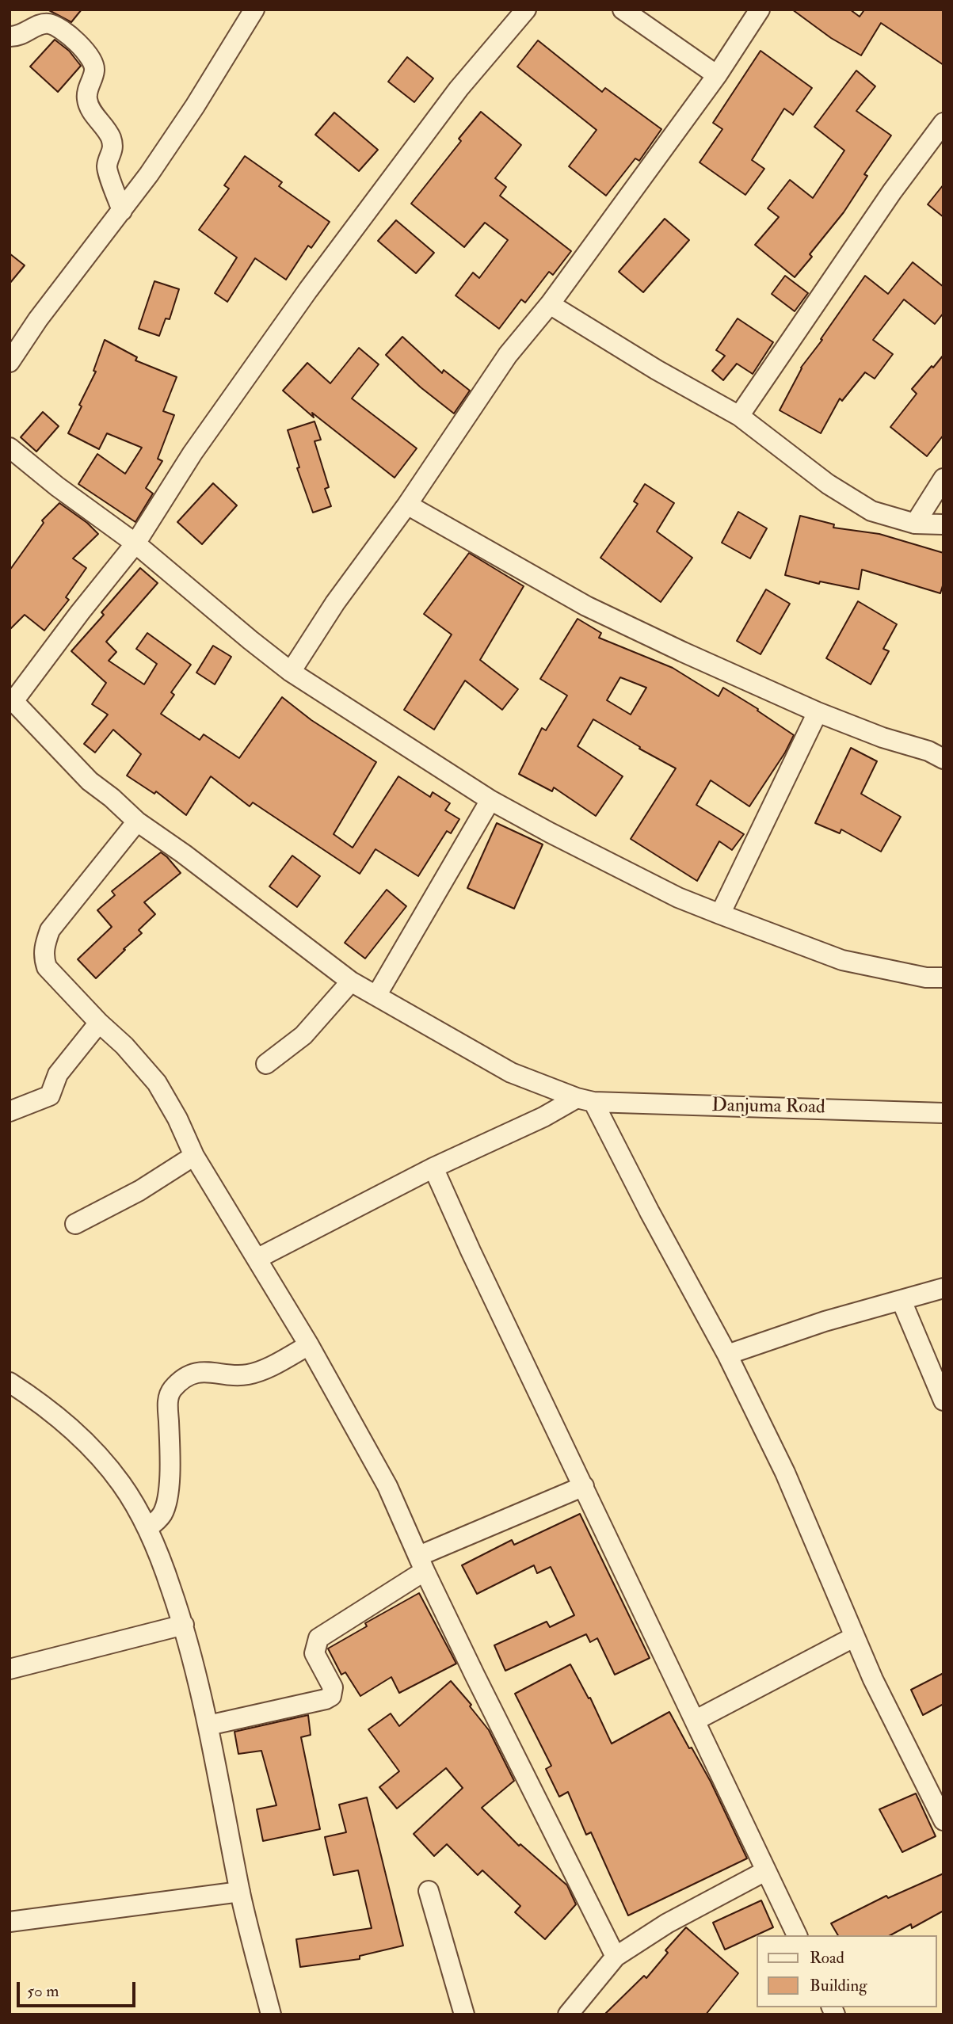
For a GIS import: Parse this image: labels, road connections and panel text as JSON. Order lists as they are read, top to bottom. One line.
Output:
{"streets":{"street":["Danjuma Road"]},"legend":["Road","Building"],"scale_bar":"50 m"}
